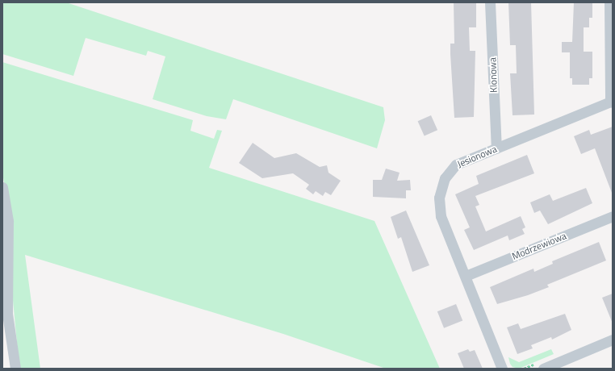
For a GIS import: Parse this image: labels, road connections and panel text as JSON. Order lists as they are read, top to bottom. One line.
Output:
{"streets":{"street":["Klonowa","Jesionowa","Modrzewiowa"]},"crossings":[["Klonowa","Jesionowa"],["Jesionowa","Modrzewiowa"]]}
